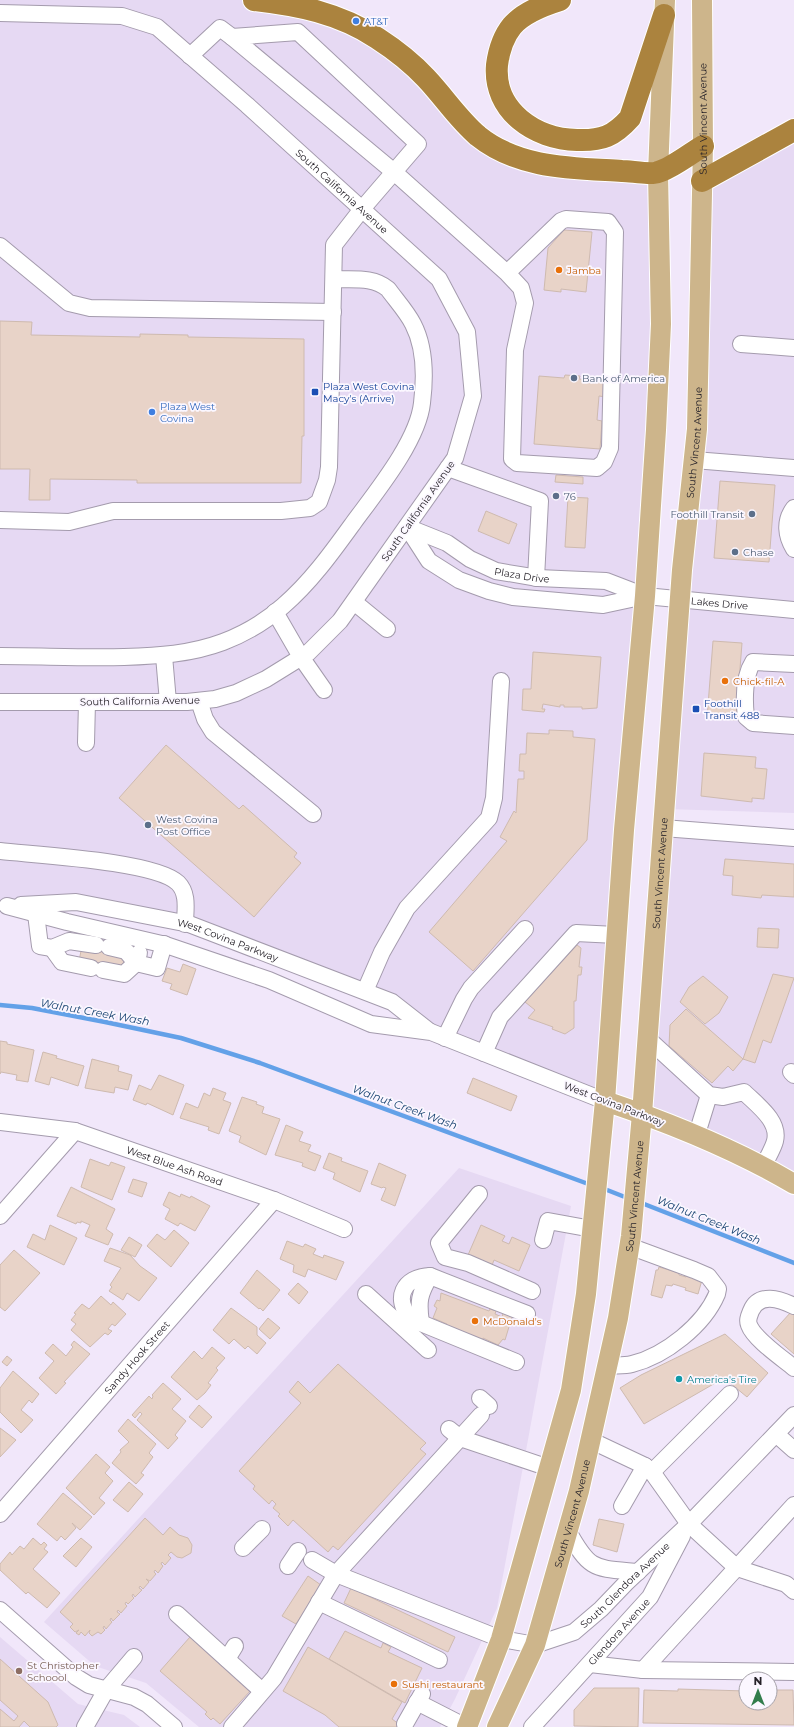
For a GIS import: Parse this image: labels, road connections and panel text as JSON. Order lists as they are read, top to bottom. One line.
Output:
{"streets":{"main road":["South Vincent Avenue","West Covina Parkway"],"street":["South California Avenue","Plaza Drive","Lakes Drive","West Blue Ash Road","Sandy Hook Street","South Glendora Avenue","Glendora Avenue"]},"crossings":[["South Vincent Avenue","Lakes Drive"],["South Vincent Avenue","West Covina Parkway"],["South Vincent Avenue","South Glendora Avenue"],["South California Avenue","Plaza Drive"],["Plaza Drive","Lakes Drive"],["West Blue Ash Road","Sandy Hook Street"],["South Glendora Avenue","Glendora Avenue"]],"water":["Walnut Creek Wash"],"places":{"other":["AT&T","Jamba","Bank of America","Plaza West Covina","76","Foothill Transit","Chase","Chick-fil-A","West Covina Post Office","McDonald's","America's Tire","St Christopher Schoool","Sushi restaurant"],"transit":["Plaza West Covina Macy's (Arrive)","Foothill Transit 488"]},"north":"top"}
